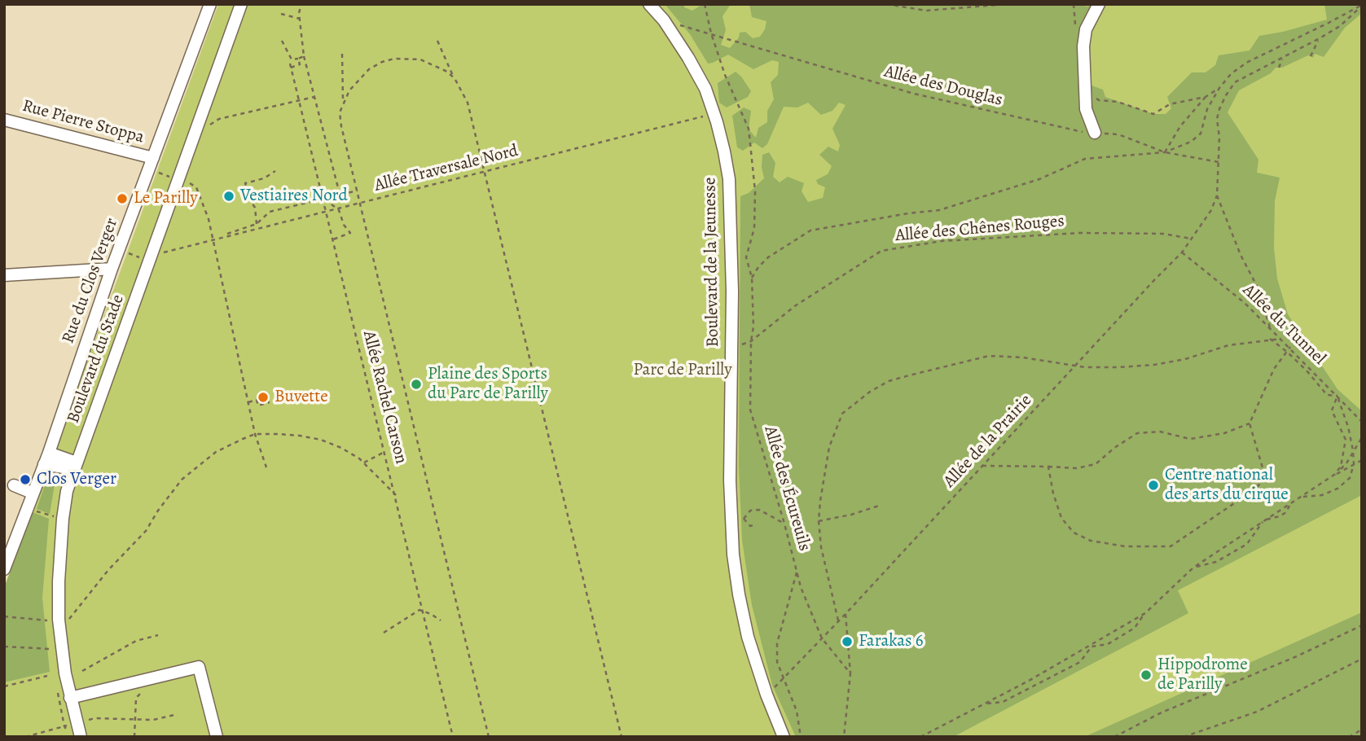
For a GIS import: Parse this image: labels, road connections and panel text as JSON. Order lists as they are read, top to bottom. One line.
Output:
{"streets":{"street":["Rue Pierre Stoppa","Boulevard de la Jeunesse","Rue du Clos Verger","Boulevard du Stade"],"path":["Allée des Douglas","Allée Traversale Nord","Allée des Chênes Rouges","Allée du Tunnel","Allée Rachel Carson","Allée de la Prairie","Allée des Écureuils"]},"crossings":[["Allée des Douglas","Boulevard de la Jeunesse"],["Allée des Douglas","Allée des Écureuils"],["Rue Pierre Stoppa","Rue du Clos Verger"],["Allée Traversale Nord","Boulevard de la Jeunesse"],["Allée Traversale Nord","Boulevard du Stade"],["Allée Traversale Nord","Allée Rachel Carson"],["Allée des Chênes Rouges","Boulevard de la Jeunesse"],["Allée des Chênes Rouges","Allée de la Prairie"],["Allée des Chênes Rouges","Allée des Écureuils"],["Boulevard de la Jeunesse","Allée de la Prairie"],["Allée du Tunnel","Allée de la Prairie"],["Allée de la Prairie","Allée des Écureuils"]],"parks":["Parc de Parilly"],"places":["Vestiaires Nord","Le Parilly","Plaine des Sports du Parc de Parilly","Buvette","Clos Verger","Centre national des arts du cirque","Farakas 6","Hippodrome de Parilly"]}
